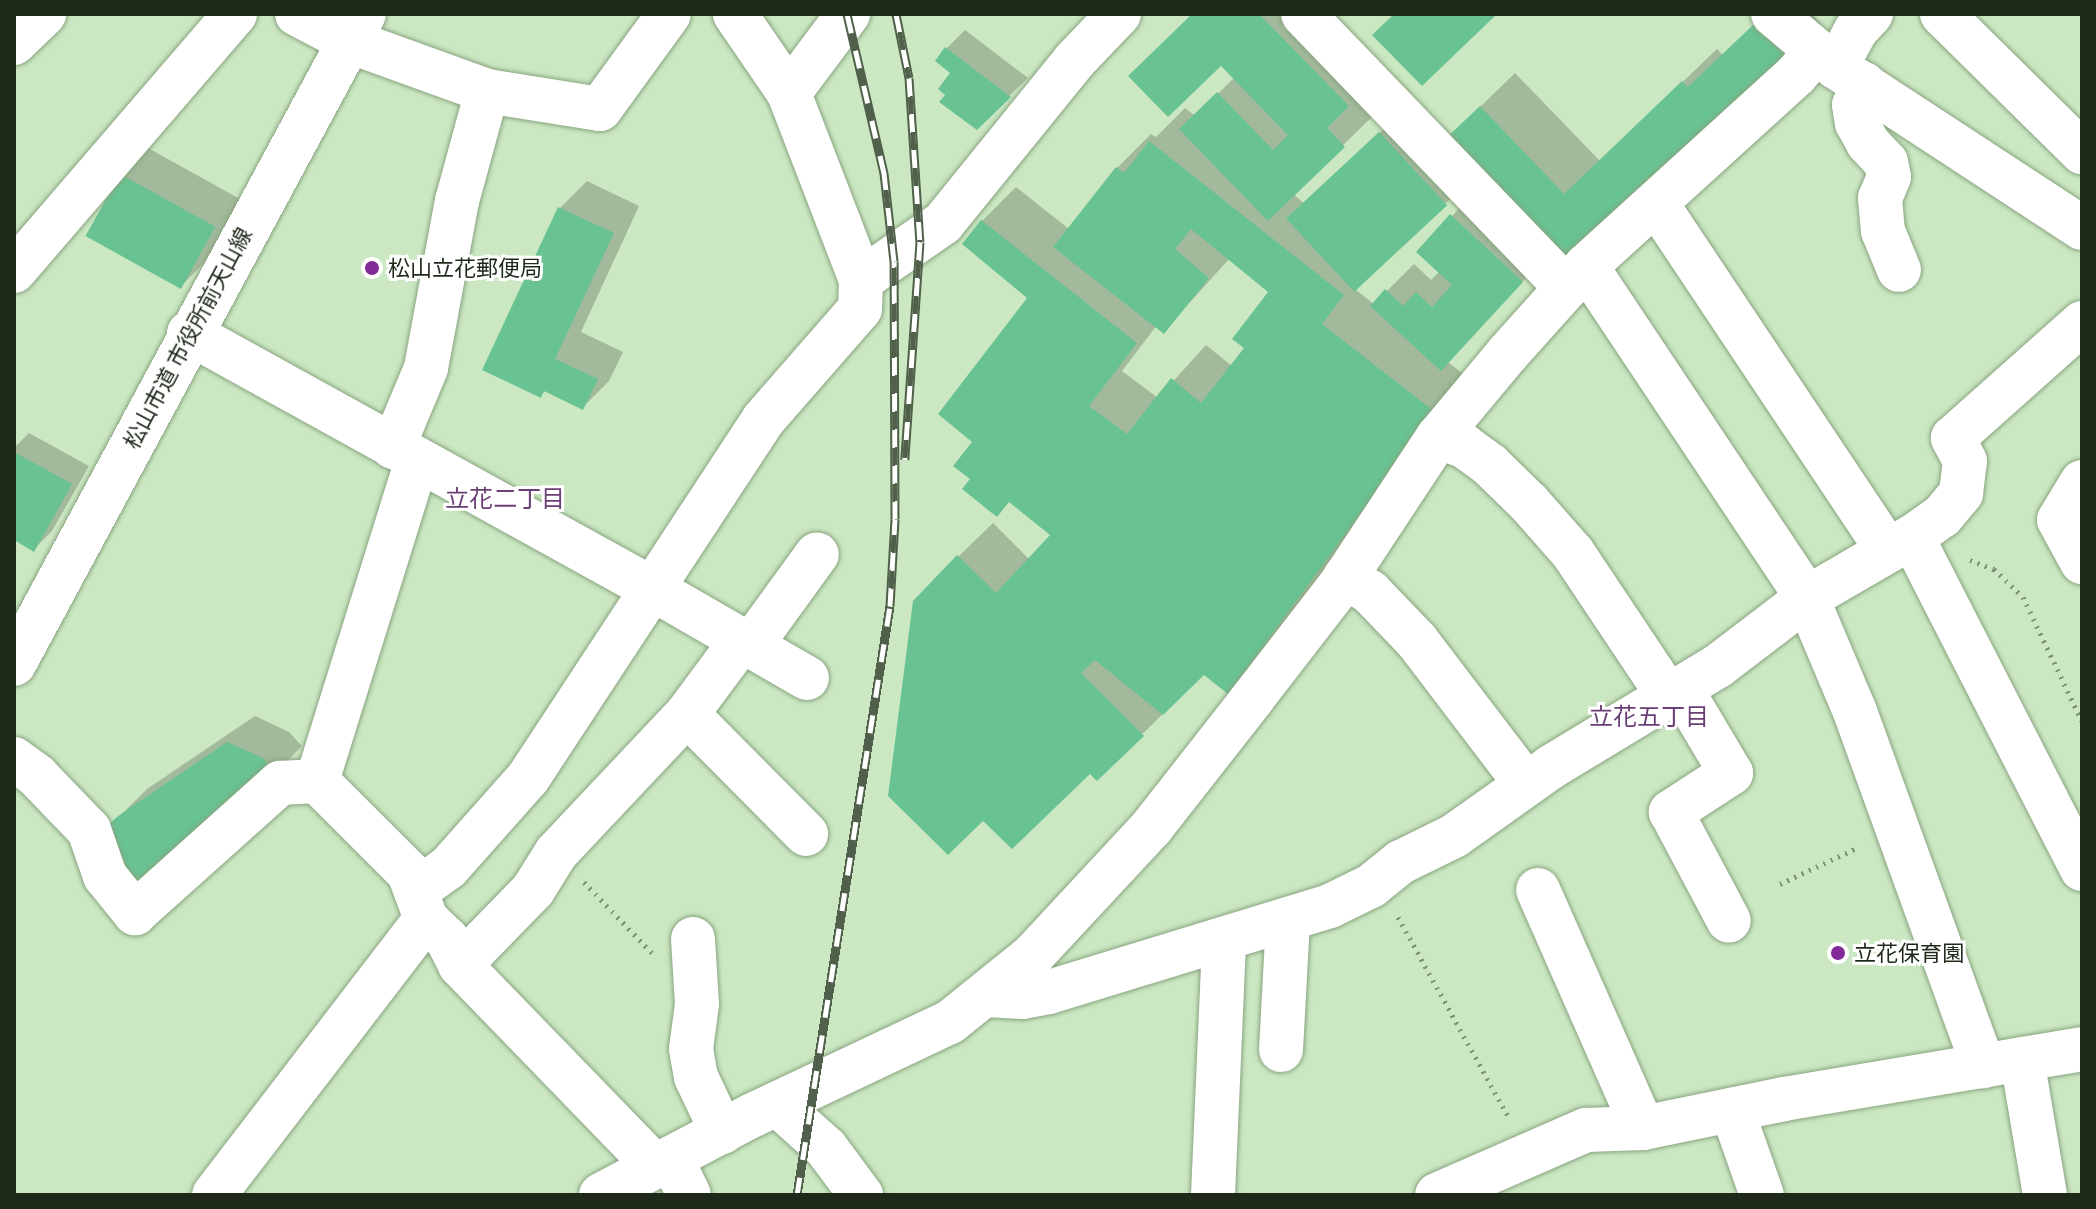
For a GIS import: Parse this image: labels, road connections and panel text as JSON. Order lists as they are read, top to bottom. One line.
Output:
{"streets":{"street":["松山市道 市役所前天山線"]},"districts":["立花二丁目","立花五丁目"],"places":["松山立花郵便局","立花保育園"]}
